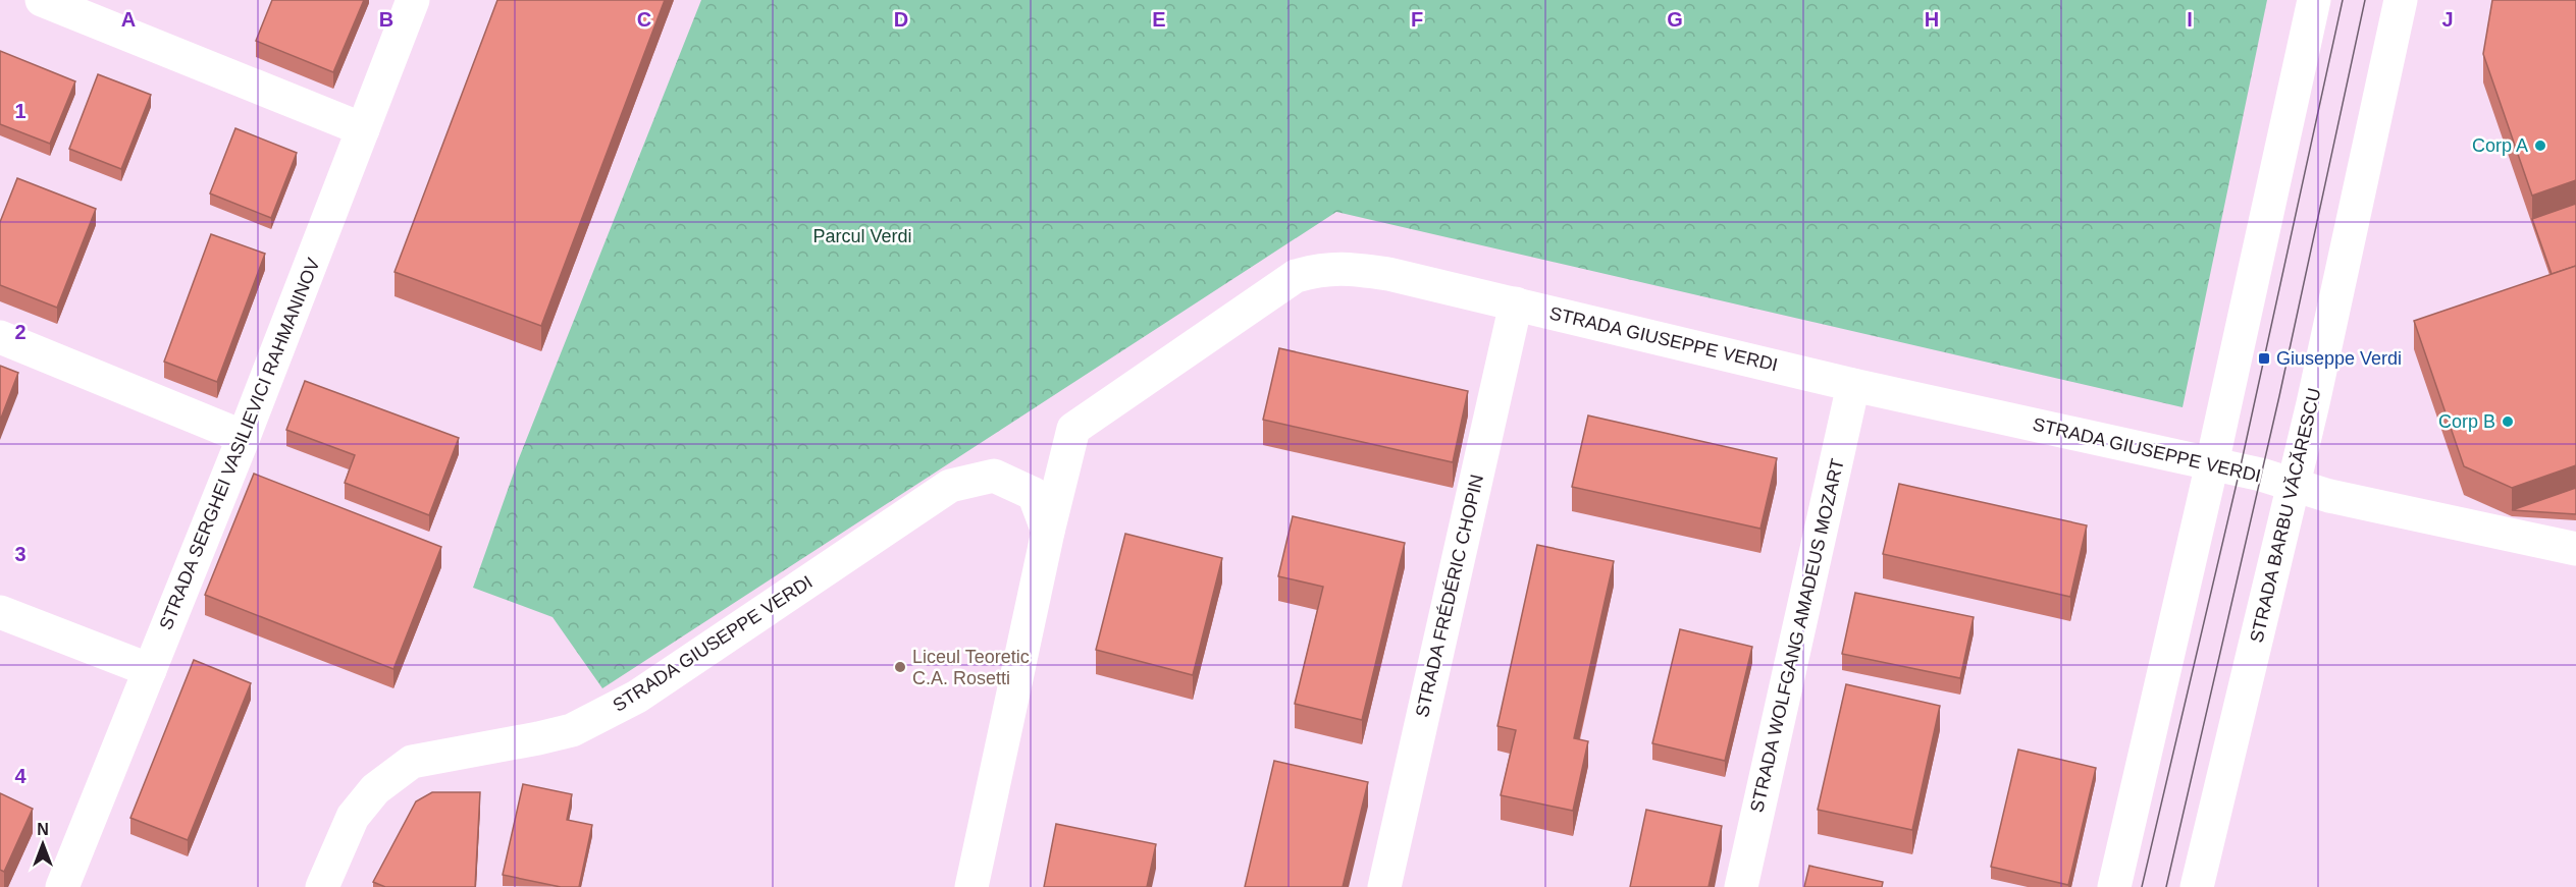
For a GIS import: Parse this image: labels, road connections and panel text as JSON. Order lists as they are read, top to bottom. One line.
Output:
{"streets":{"street":["STRADA GIUSEPPE VERDI","STRADA SERGHEI VASILIEVICI RAHMANINOV","STRADA BARBU VĂCĂRESCU","STRADA FRÉDÉRIC CHOPIN","STRADA WOLFGANG AMADEUS MOZART"]},"crossings":[["STRADA GIUSEPPE VERDI","STRADA BARBU VĂCĂRESCU"],["STRADA GIUSEPPE VERDI","STRADA FRÉDÉRIC CHOPIN"],["STRADA GIUSEPPE VERDI","STRADA WOLFGANG AMADEUS MOZART"]],"parks":["Parcul Verdi"],"places":{"other":["Corp A","Corp B","Liceul Teoretic C.A. Rosetti"],"transit":["Giuseppe Verdi"]},"north":"top","grid":{"columns":["A","B","C","D","E","F","G","H","I","J"],"rows":["1","2","3","4"]}}
